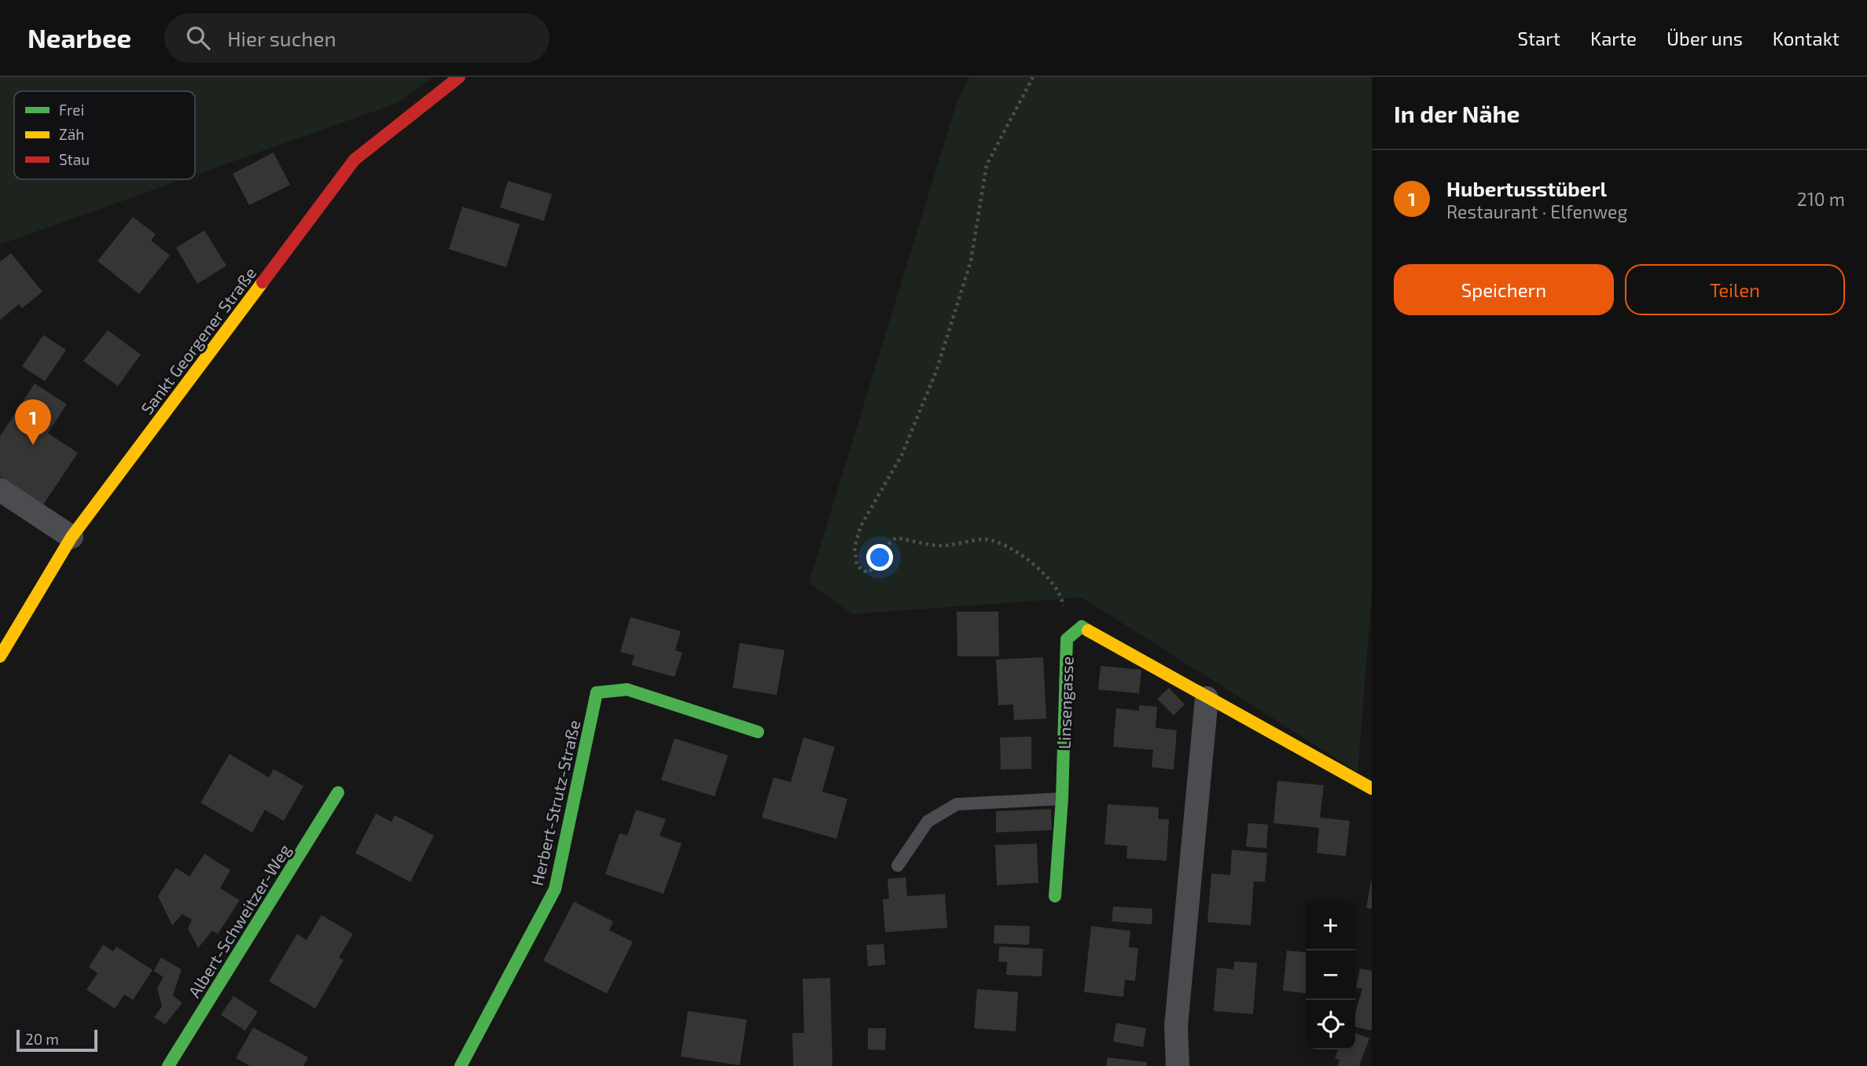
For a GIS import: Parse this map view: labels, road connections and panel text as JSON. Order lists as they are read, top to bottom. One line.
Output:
{"streets":{"street":["Sankt Georgener Straße","Linsengasse","Herbert-Strutz-Straße","Albert-Schweitzer-Weg"]},"legend":["Frei","Zäh","Stau"],"scale_bar":"20 m","page":{"header":"Nearbee","search":"Hier suchen","nav":["Start","Karte","Über uns","Kontakt"],"heading":"In der Nähe","list":[{"mark":"1","name":"Hubertusstüberl","note":"Restaurant · Elfenweg","value":"210 m"}],"buttons":["Speichern","Teilen"],"pins":"1","map_buttons":["+","−"],"scale":"20 m"}}
